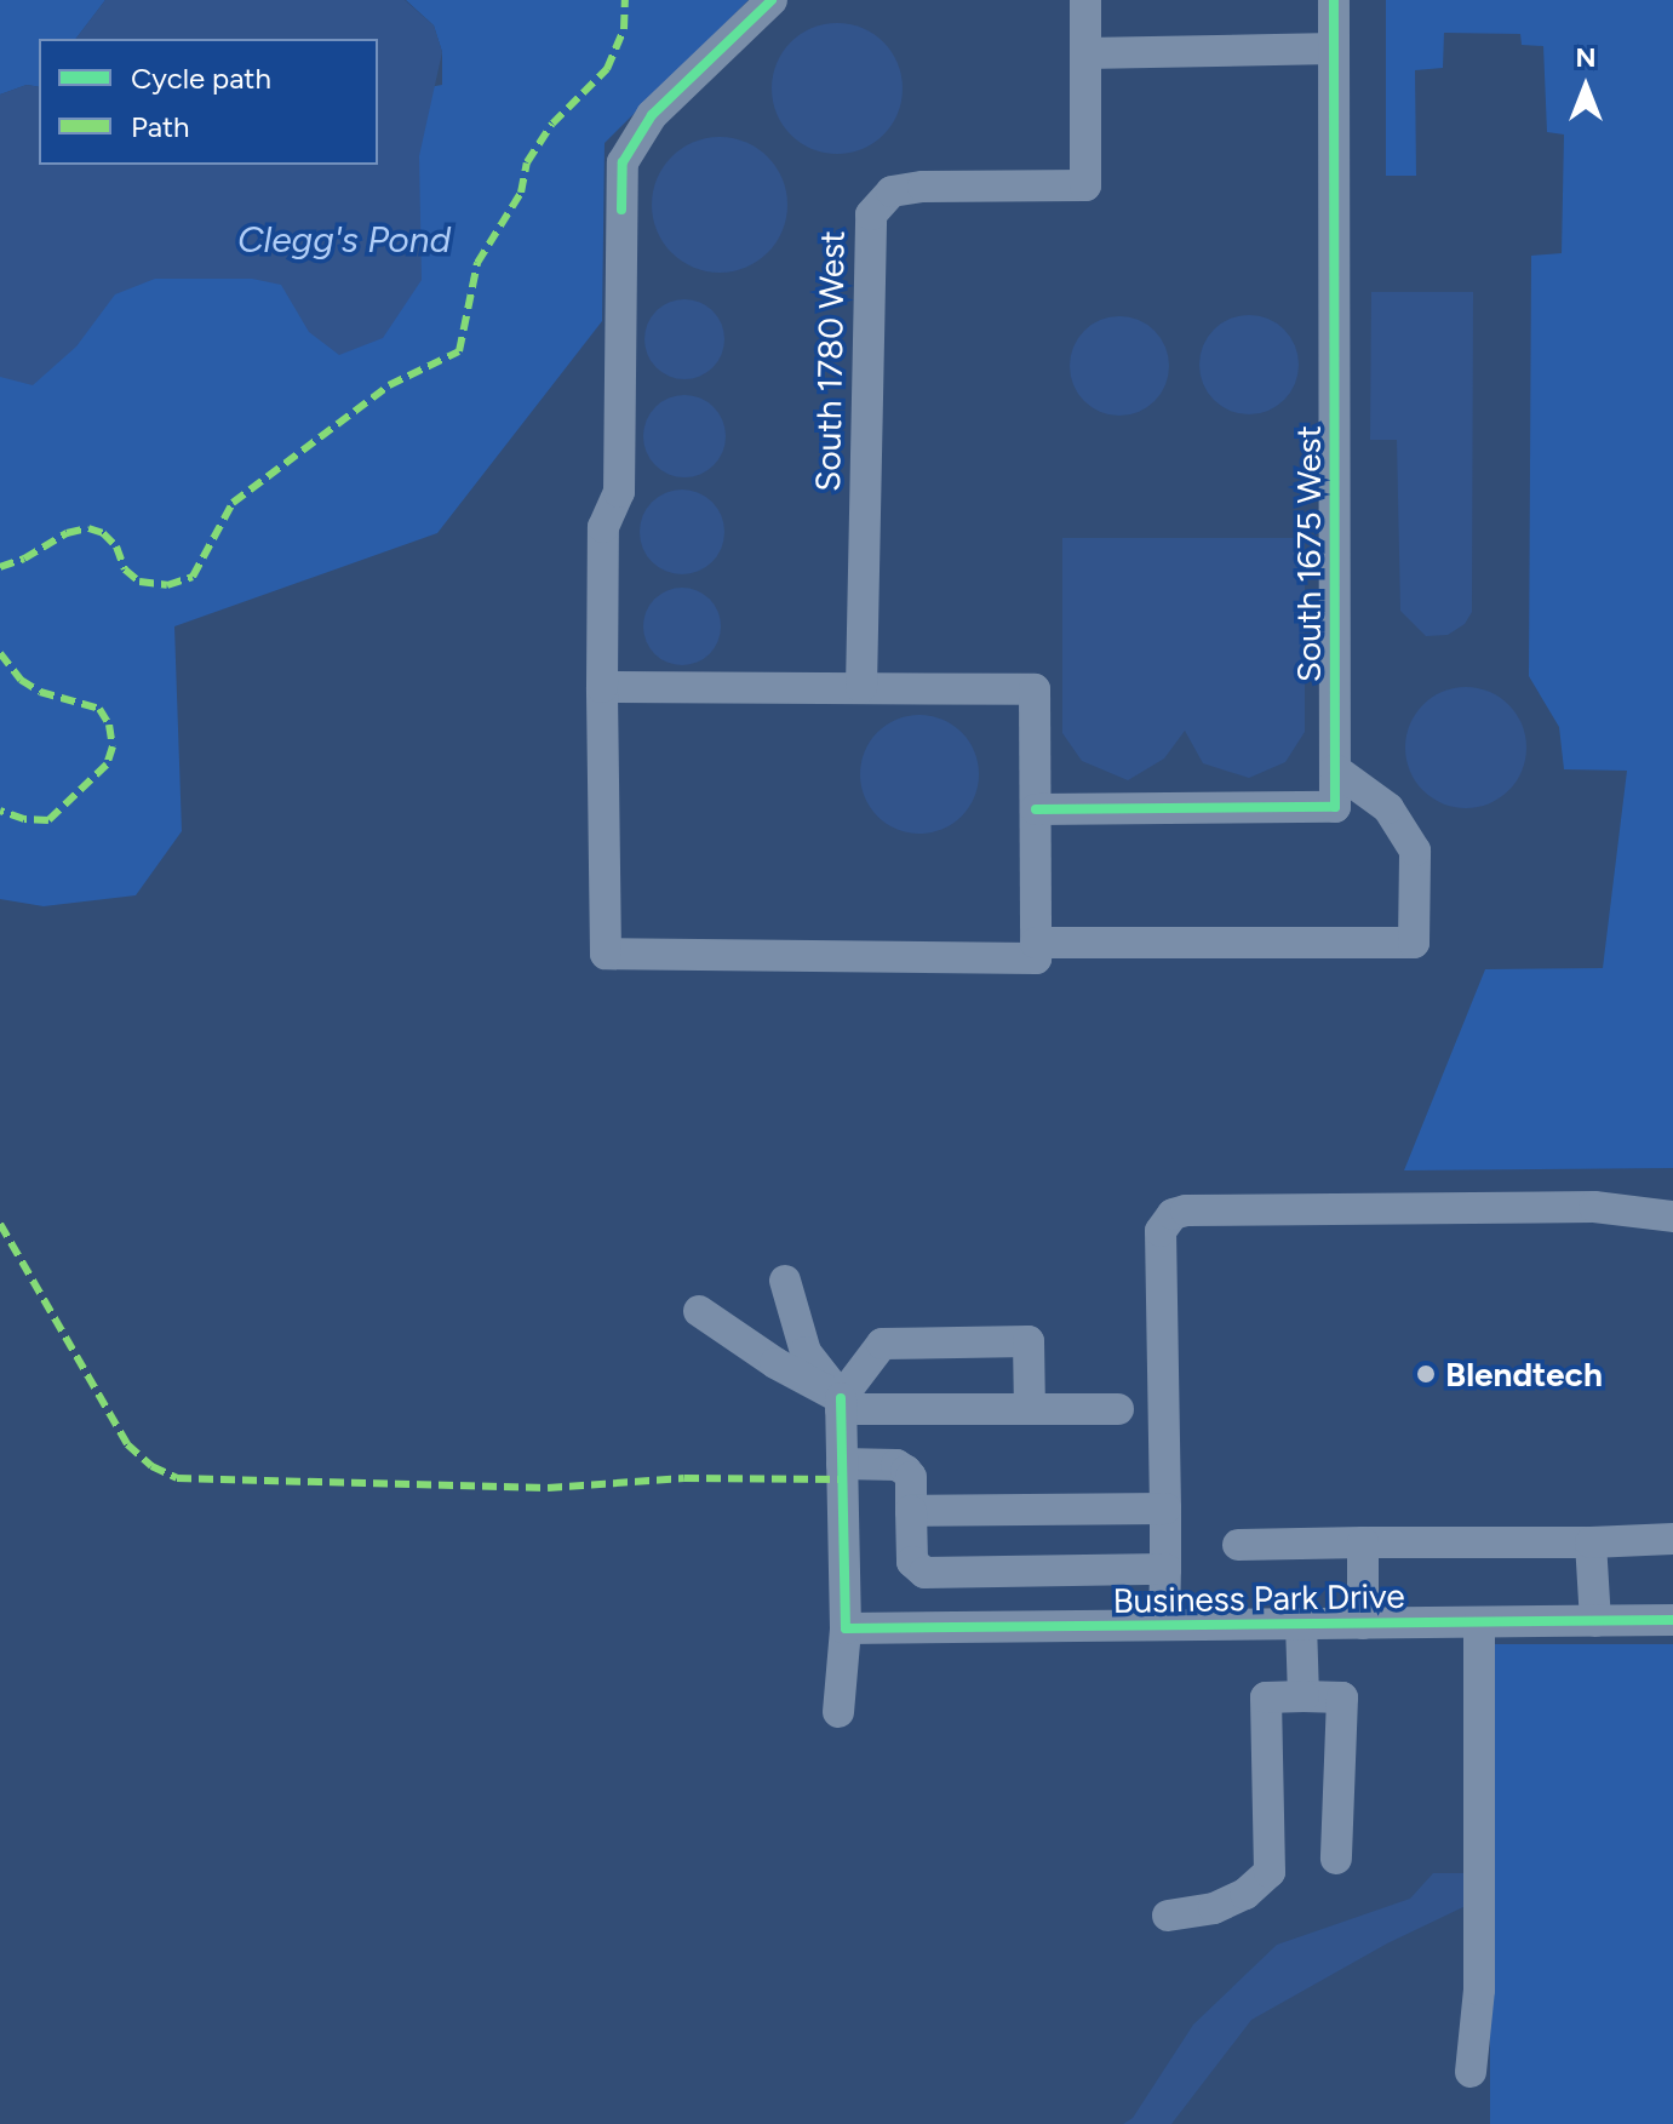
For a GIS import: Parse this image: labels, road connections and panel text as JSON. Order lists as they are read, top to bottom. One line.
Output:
{"streets":{"street":["South 1780 West","South 1675 West","Business Park Drive"]},"water":["Clegg's Pond"],"places":["Blendtech"],"legend":["Cycle path","Path"],"north":"top"}
